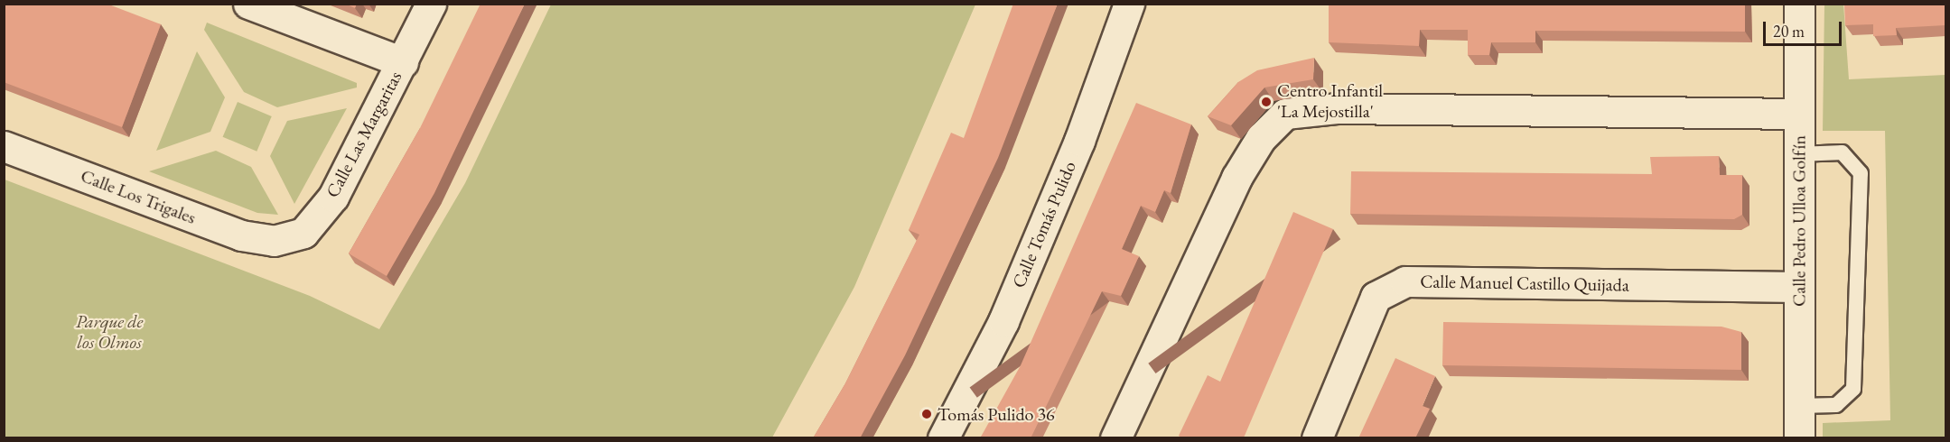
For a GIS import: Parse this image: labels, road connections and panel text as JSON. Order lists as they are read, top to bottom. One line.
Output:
{"streets":{"street":["Calle Las Margaritas","Calle Los Trigales","Calle Pedro Ulloa Golfín","Calle Tomás Pulido","Calle Manuel Castillo Quijada"]},"crossings":[["Calle Las Margaritas","Calle Los Trigales"],["Calle Pedro Ulloa Golfín","Calle Manuel Castillo Quijada"]],"parks":["Parque de los Olmos"],"places":["Centro Infantil 'La Mejostilla'","Tomás Pulido 36"],"scale_bar":"20 m"}
